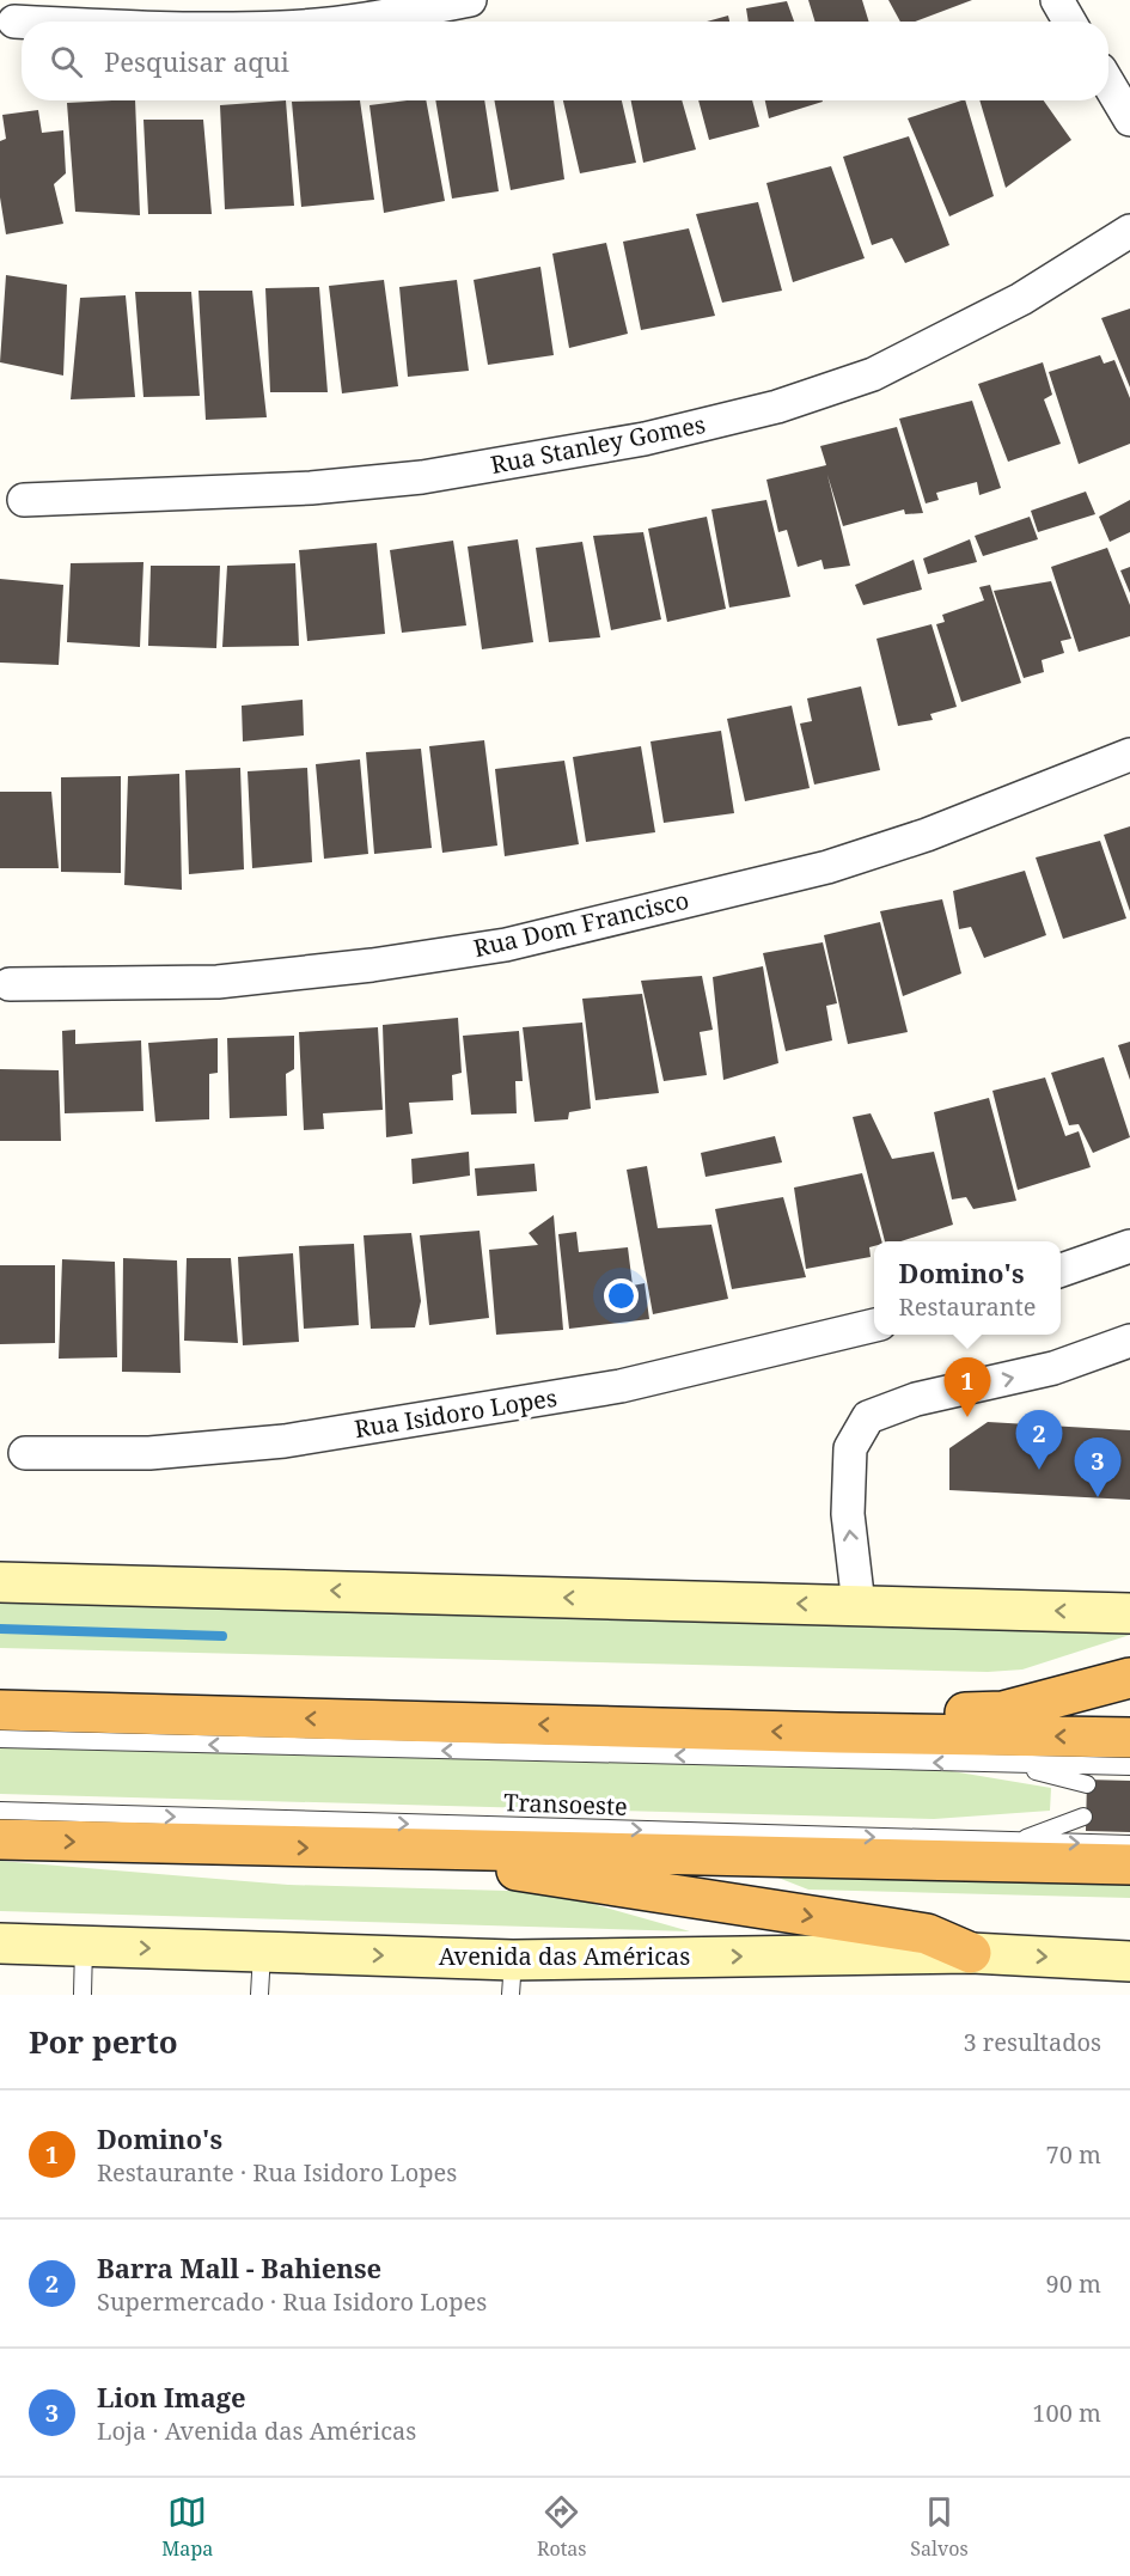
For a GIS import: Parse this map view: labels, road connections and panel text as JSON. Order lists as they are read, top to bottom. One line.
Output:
{"streets":{"main road":["Avenida das Américas"],"street":["Rua Stanley Gomes","Rua Dom Francisco","Rua Isidoro Lopes"],"lane":["Transoeste"]},"one_way":["Avenida das Américas"],"page":{"search":"Pesquisar aqui","popup":["Domino's","Restaurante"],"pins":["1","2","3"],"heading":["Por perto","3 resultados"],"list":[{"mark":"1","name":"Domino's","note":"Restaurante · Rua Isidoro Lopes","value":"70 m"},{"mark":"2","name":"Barra Mall - Bahiense","note":"Supermercado · Rua Isidoro Lopes","value":"90 m"},{"mark":"3","name":"Lion Image","note":"Loja · Avenida das Américas","value":"100 m"}],"nav":["Mapa","Rotas","Salvos"]}}
